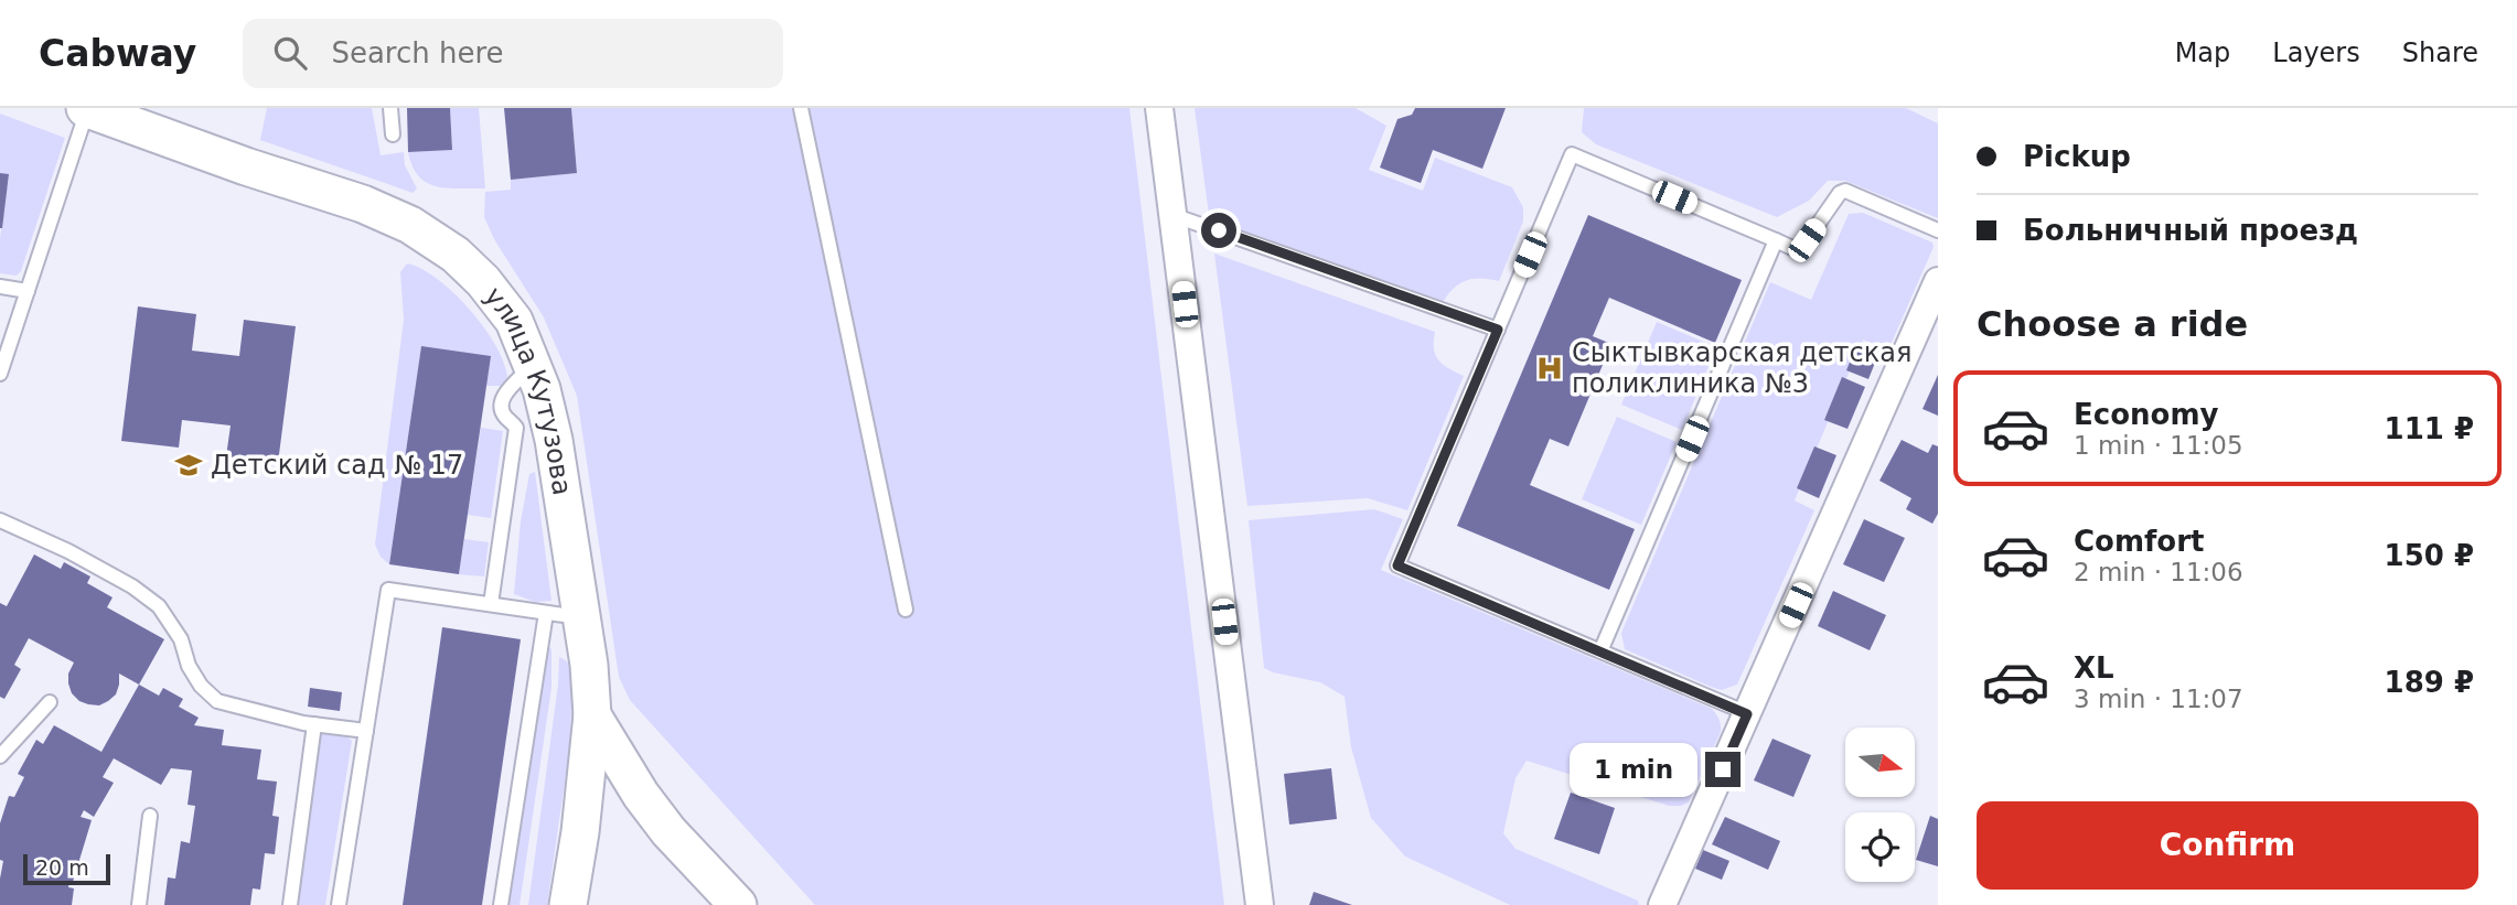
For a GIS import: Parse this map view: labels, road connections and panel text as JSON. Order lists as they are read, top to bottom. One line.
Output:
{"streets":{"street":["улица Кутузова"]},"places":{"hospital":["Сыктывкарская детская поликлиника №3"],"school or university":["Детский сад № 17"]},"scale_bar":"20 m","north":"right","page":{"header":"Cabway","search":"Search here","nav":["Map","Layers","Share"],"banner":["Pickup","Больничный проезд"],"heading":"Choose a ride","list":[{"name":"Economy","note":"1 min · 11:05","value":"111 ₽"},{"name":"Comfort","note":"2 min · 11:06","value":"150 ₽"},{"name":"XL","note":"3 min · 11:07","value":"189 ₽"}],"bubble":"1 min","buttons":"Confirm","scale":"20 m"}}
